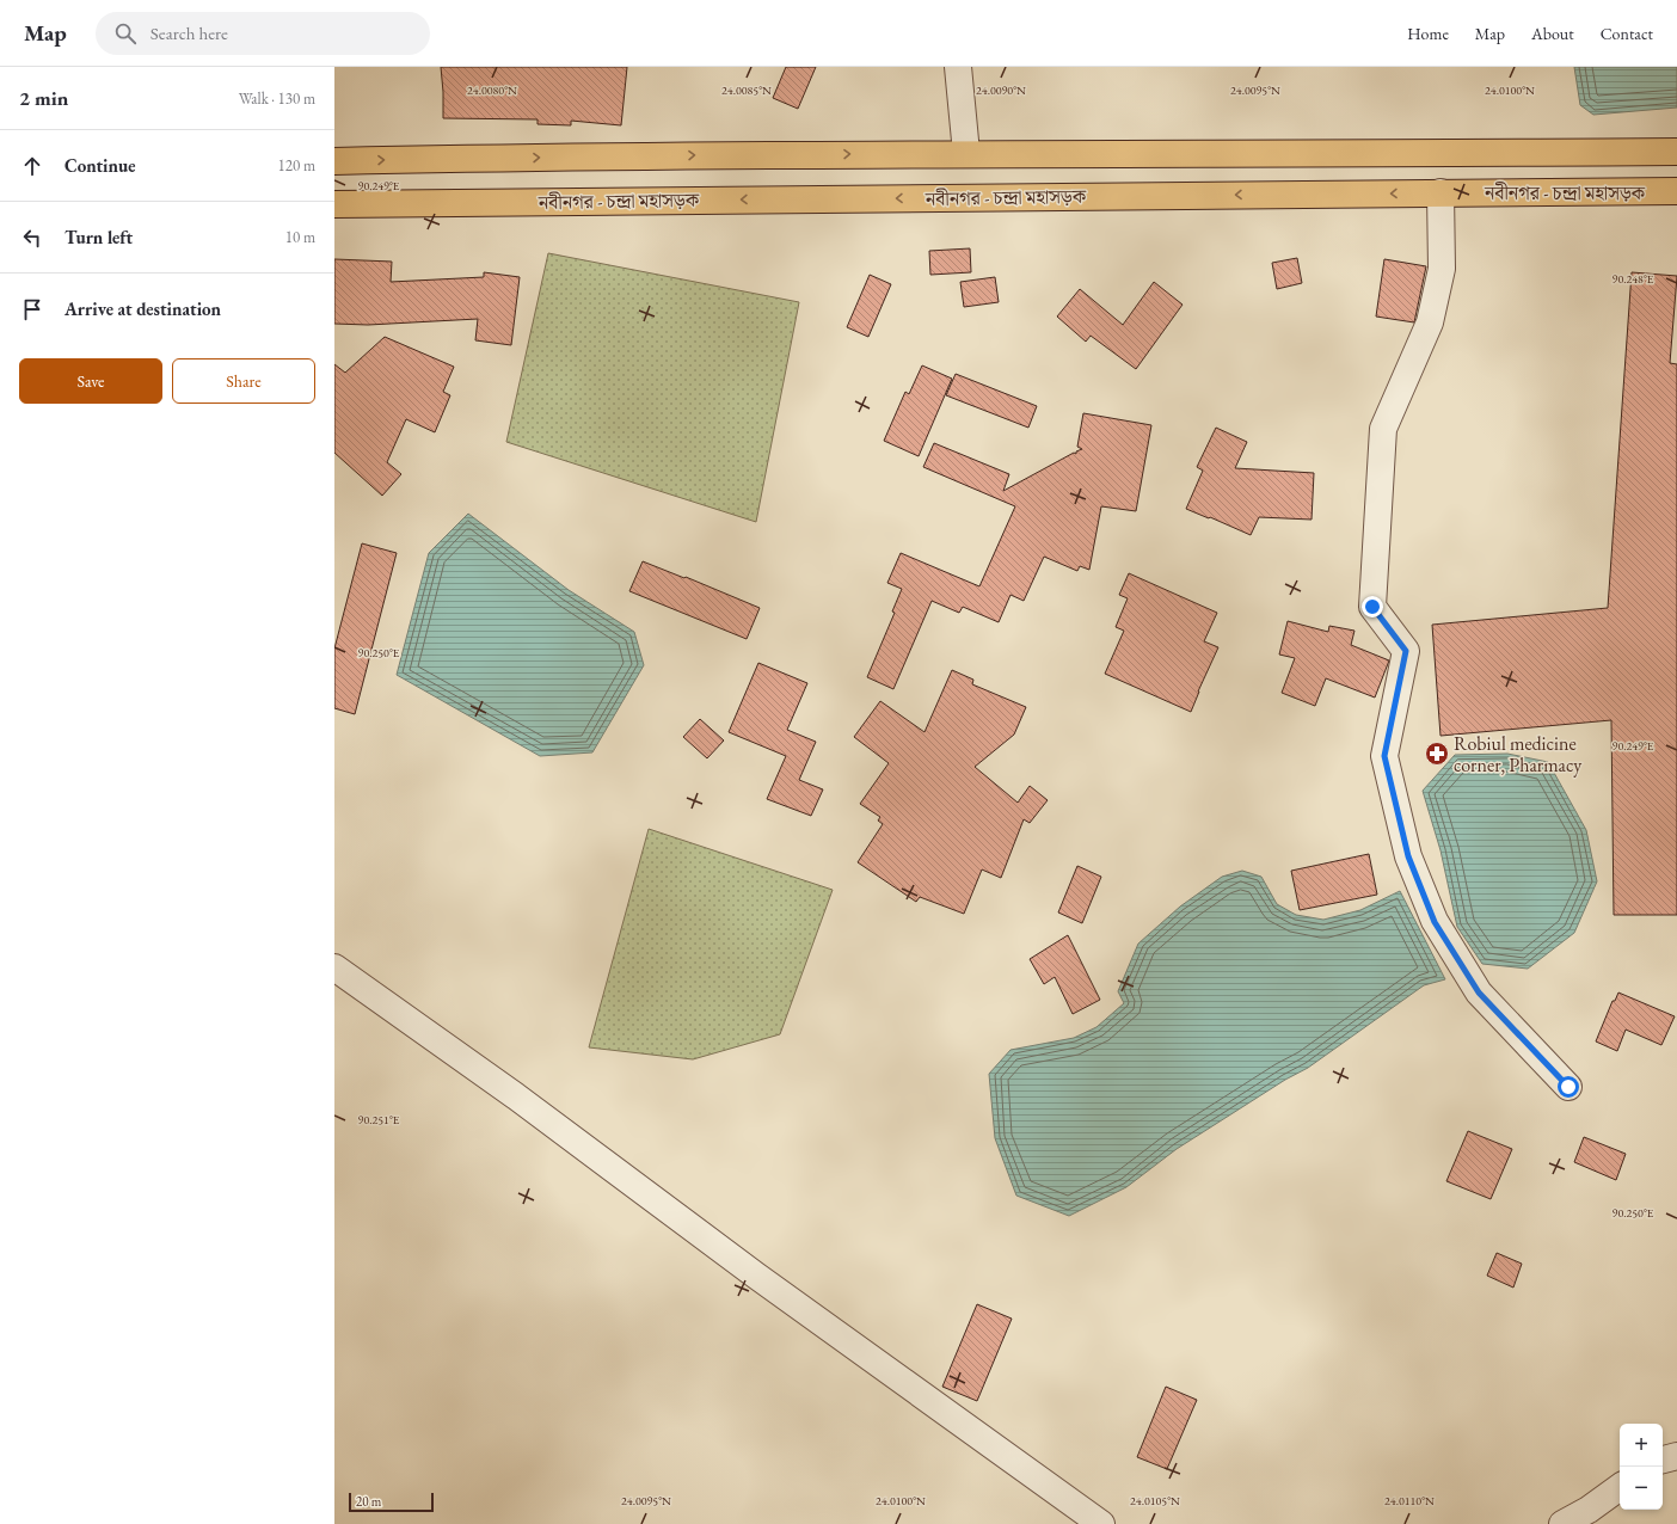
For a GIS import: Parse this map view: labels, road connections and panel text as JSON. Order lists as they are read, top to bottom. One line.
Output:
{"streets":{"highway":["নবীনগর - চন্দ্রা মহাসড়ক"]},"places":{"pharmacy":["Robiul medicine corner, Pharmacy"]},"scale_bar":"20 m","page":{"header":"Map","search":"Search here","nav":["Home","Map","About","Contact"],"heading":["2 min","Walk · 130 m"],"list":[["Continue","120 m"],["Turn left","10 m"],"Arrive at destination"],"buttons":["Save","Share"],"map_buttons":["+","−"],"scale":"20 m"},"coordinates":["24.0080°N","24.0085°N","24.0090°N","24.0095°N","24.0100°N","90.249°E","90.248°E","90.250°E","90.251°E","24.0105°N","24.0110°N"]}
